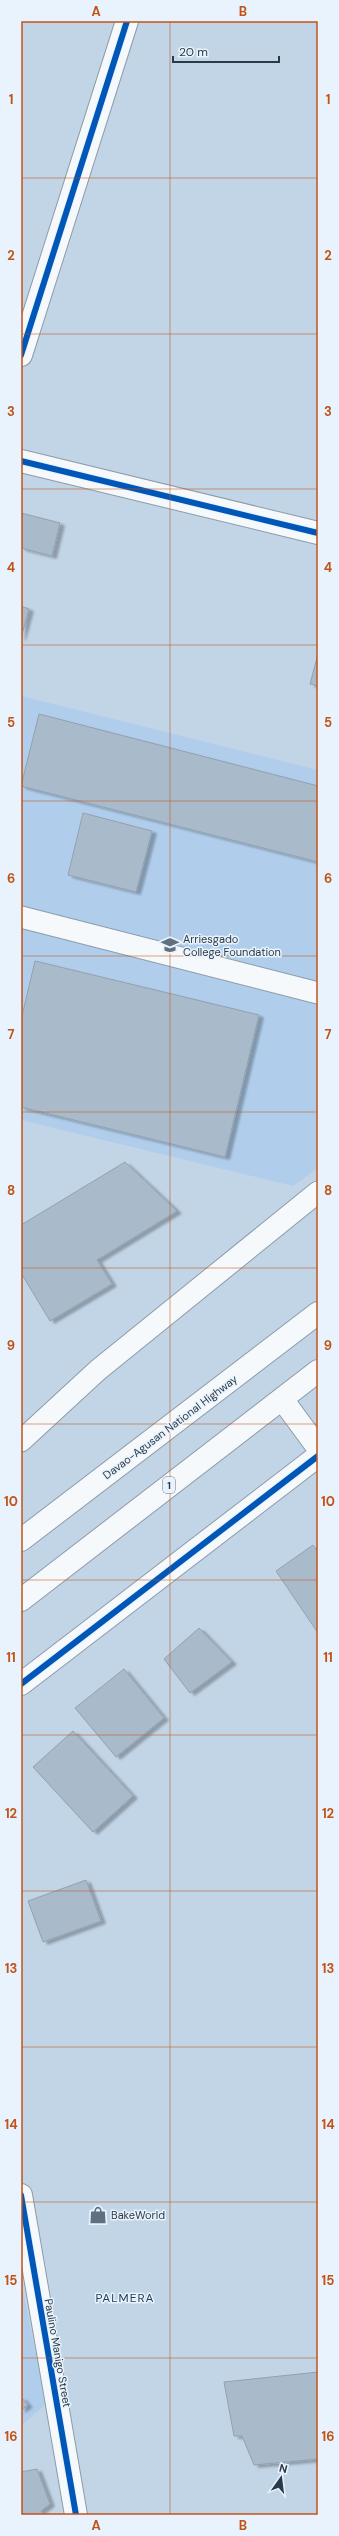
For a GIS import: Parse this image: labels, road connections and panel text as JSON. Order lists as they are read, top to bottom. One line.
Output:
{"streets":{"main road":["Davao-Agusan National Highway","1","Paulino Manigo Street"]},"districts":["PALMERA"],"places":{"school or university":["Arriesgado College Foundation"],"shop":["BakeWorld"]},"scale_bar":"20 m","north":"top","grid":{"columns":["A","B"],"rows":["1","2","3","4","5","6","7","8","9","10","11","12","13","14","15","16"]}}
